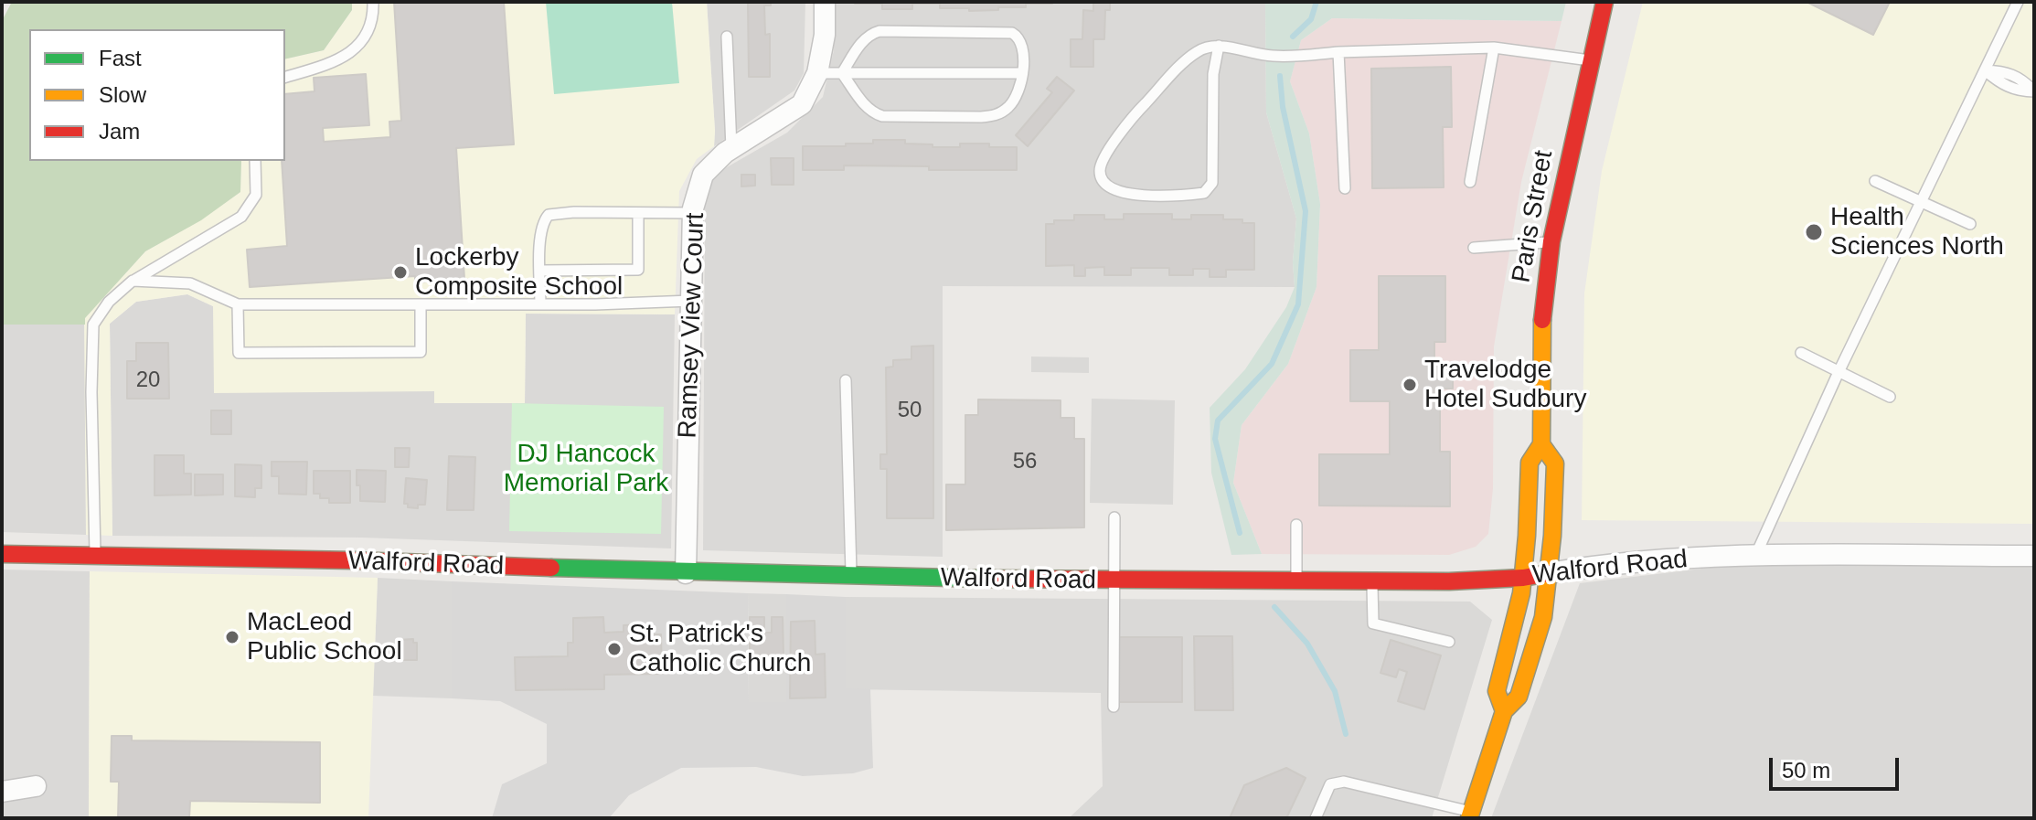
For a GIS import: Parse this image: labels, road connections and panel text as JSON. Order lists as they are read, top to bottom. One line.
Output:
{"streets":{"street":["Paris Street","Ramsey View Court","Walford Road"]},"crossings":[["Paris Street","Walford Road"],["Ramsey View Court","Walford Road"]],"parks":["DJ Hancock Memorial Park"],"places":["Health Sciences North","Lockerby Composite School","Travelodge Hotel Sudbury","MacLeod Public School","St. Patrick's Catholic Church"],"house_numbers":["20","50","56"],"legend":["Fast","Slow","Jam"],"scale_bar":"50 m"}
